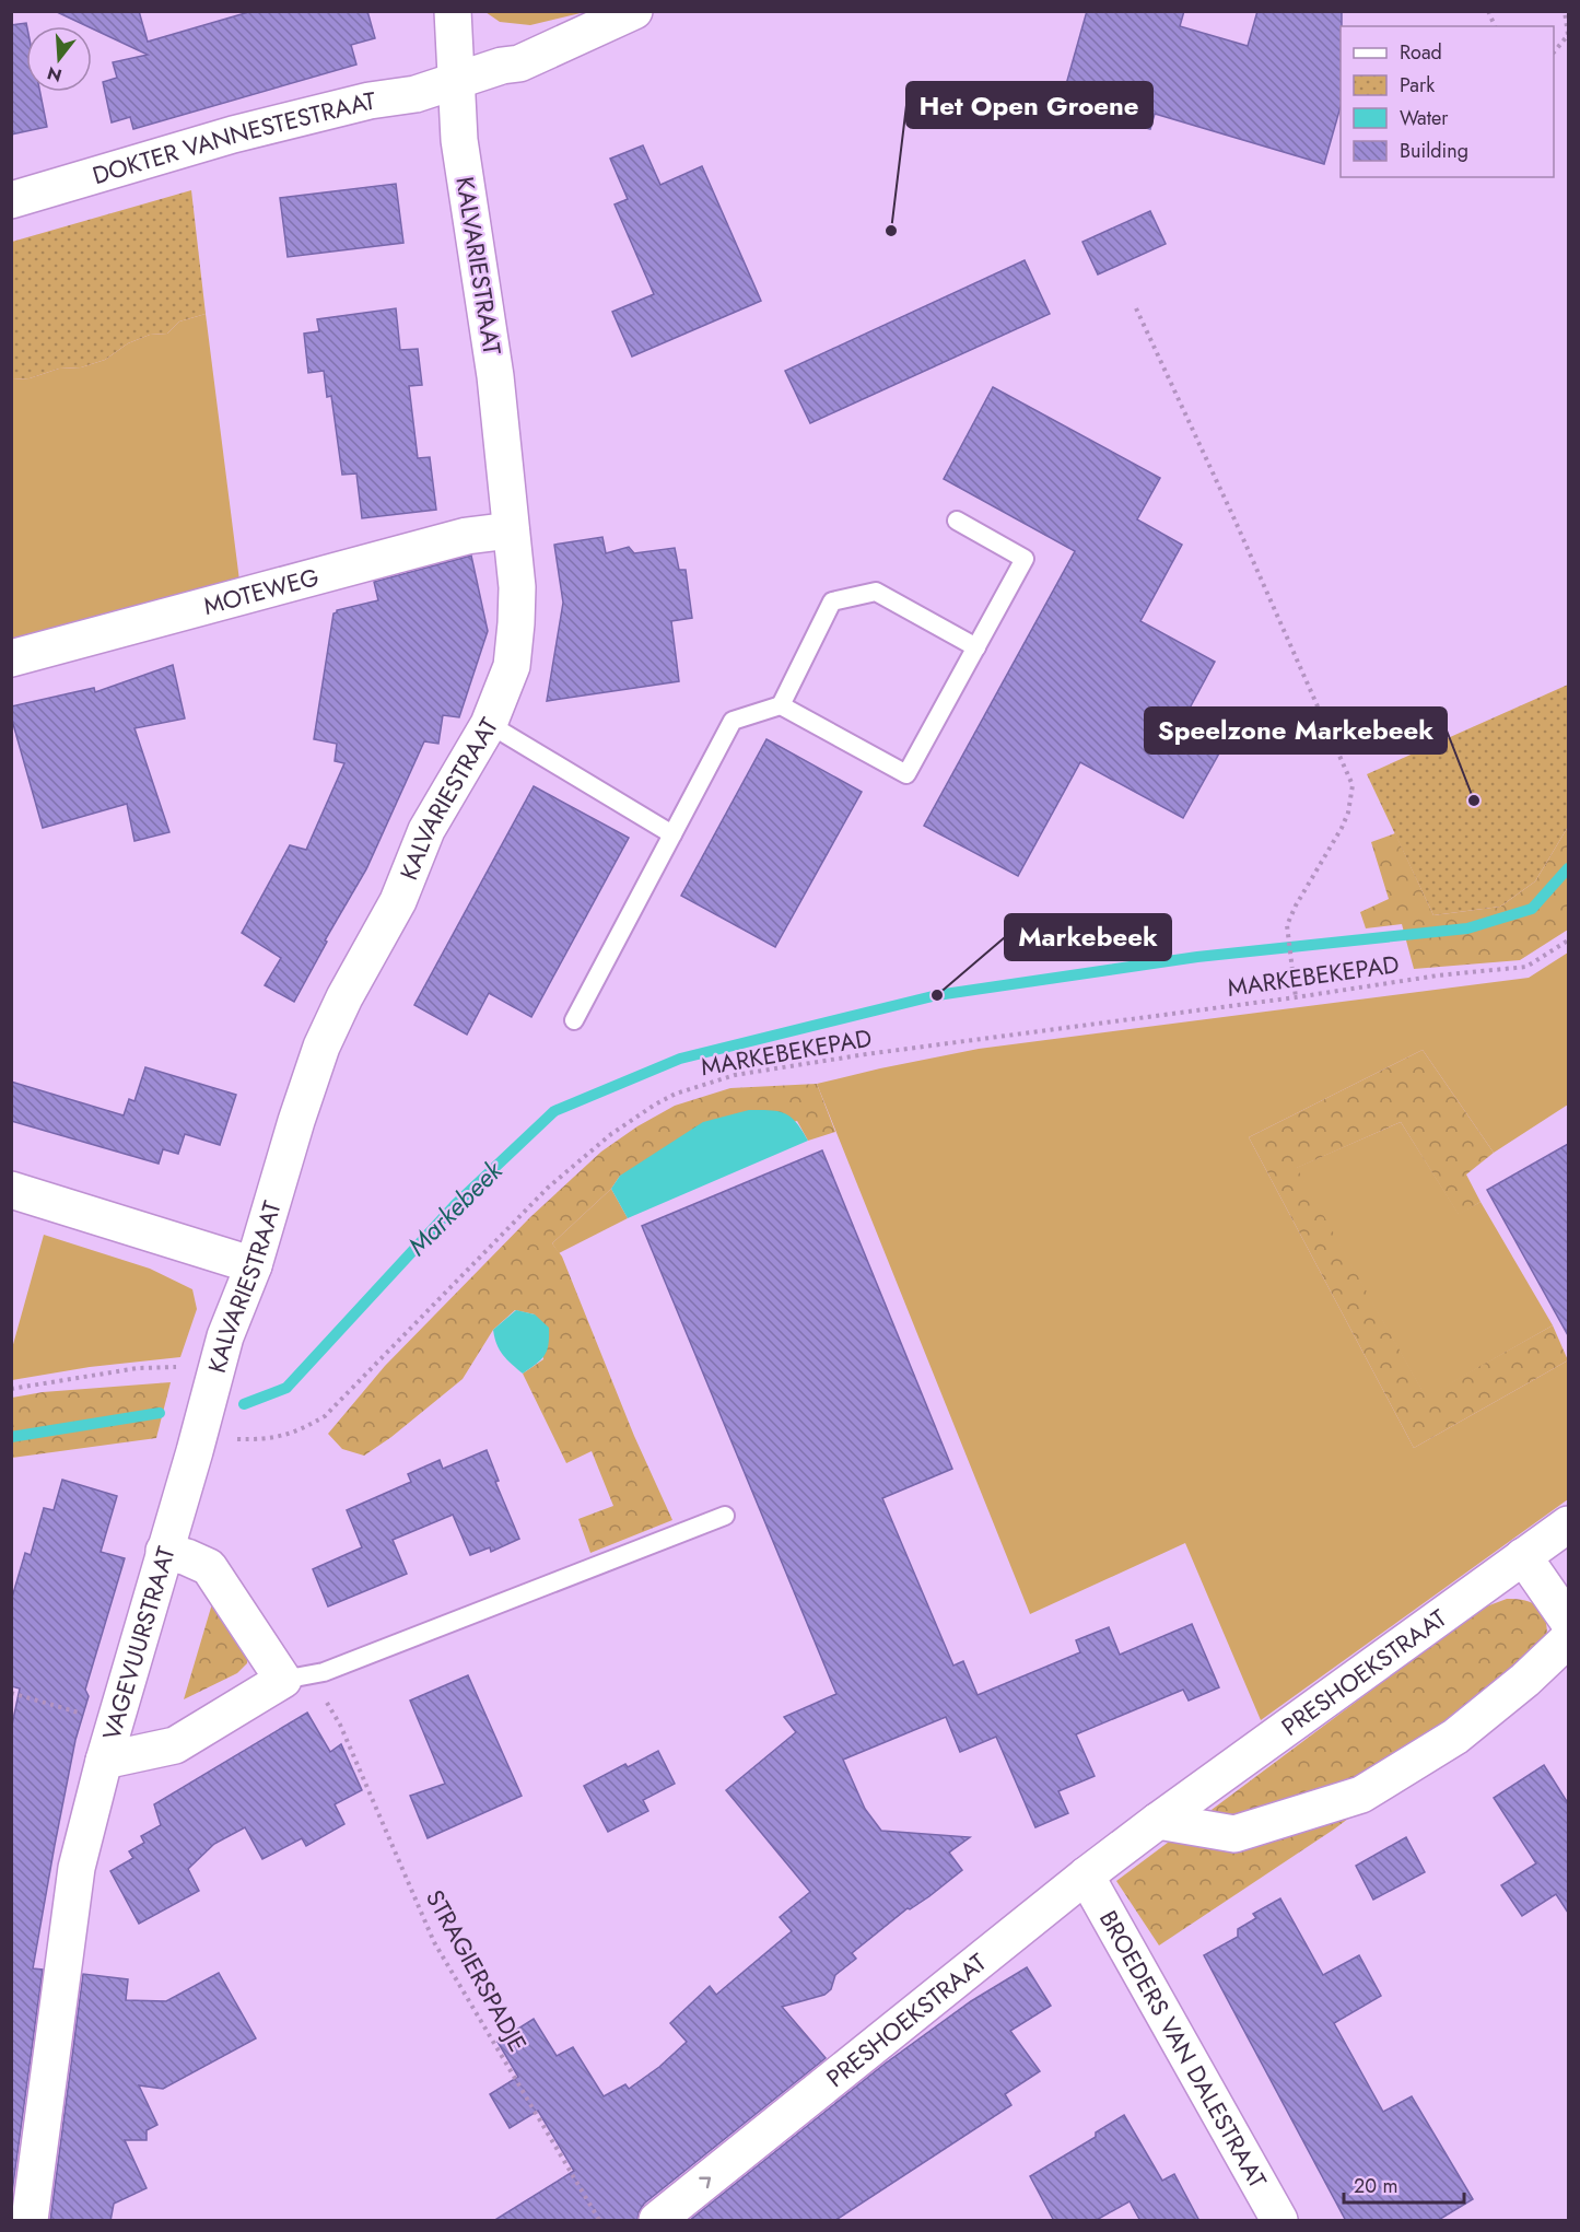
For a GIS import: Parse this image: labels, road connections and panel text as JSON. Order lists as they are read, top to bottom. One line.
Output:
{"streets":{"street":["DOKTER VANNESTESTRAAT","KALVARIESTRAAT","MOTEWEG","VAGEVUURSTRAAT","PRESHOEKSTRAAT","BROEDERS VAN DALESTRAAT"],"path":["MARKEBEKEPAD","STRAGIERSPADJE"]},"crossings":[["DOKTER VANNESTESTRAAT","KALVARIESTRAAT"],["KALVARIESTRAAT","MOTEWEG"],["KALVARIESTRAAT","MARKEBEKEPAD"],["KALVARIESTRAAT","VAGEVUURSTRAAT"],["VAGEVUURSTRAAT","STRAGIERSPADJE"],["PRESHOEKSTRAAT","BROEDERS VAN DALESTRAAT"]],"one_way":["PRESHOEKSTRAAT"],"water":["Markebeek"],"places":["Het Open Groene","Speelzone Markebeek","Markebeek"],"legend":["Road","Park","Water","Building"],"scale_bar":"20 m","north":"bottom"}
